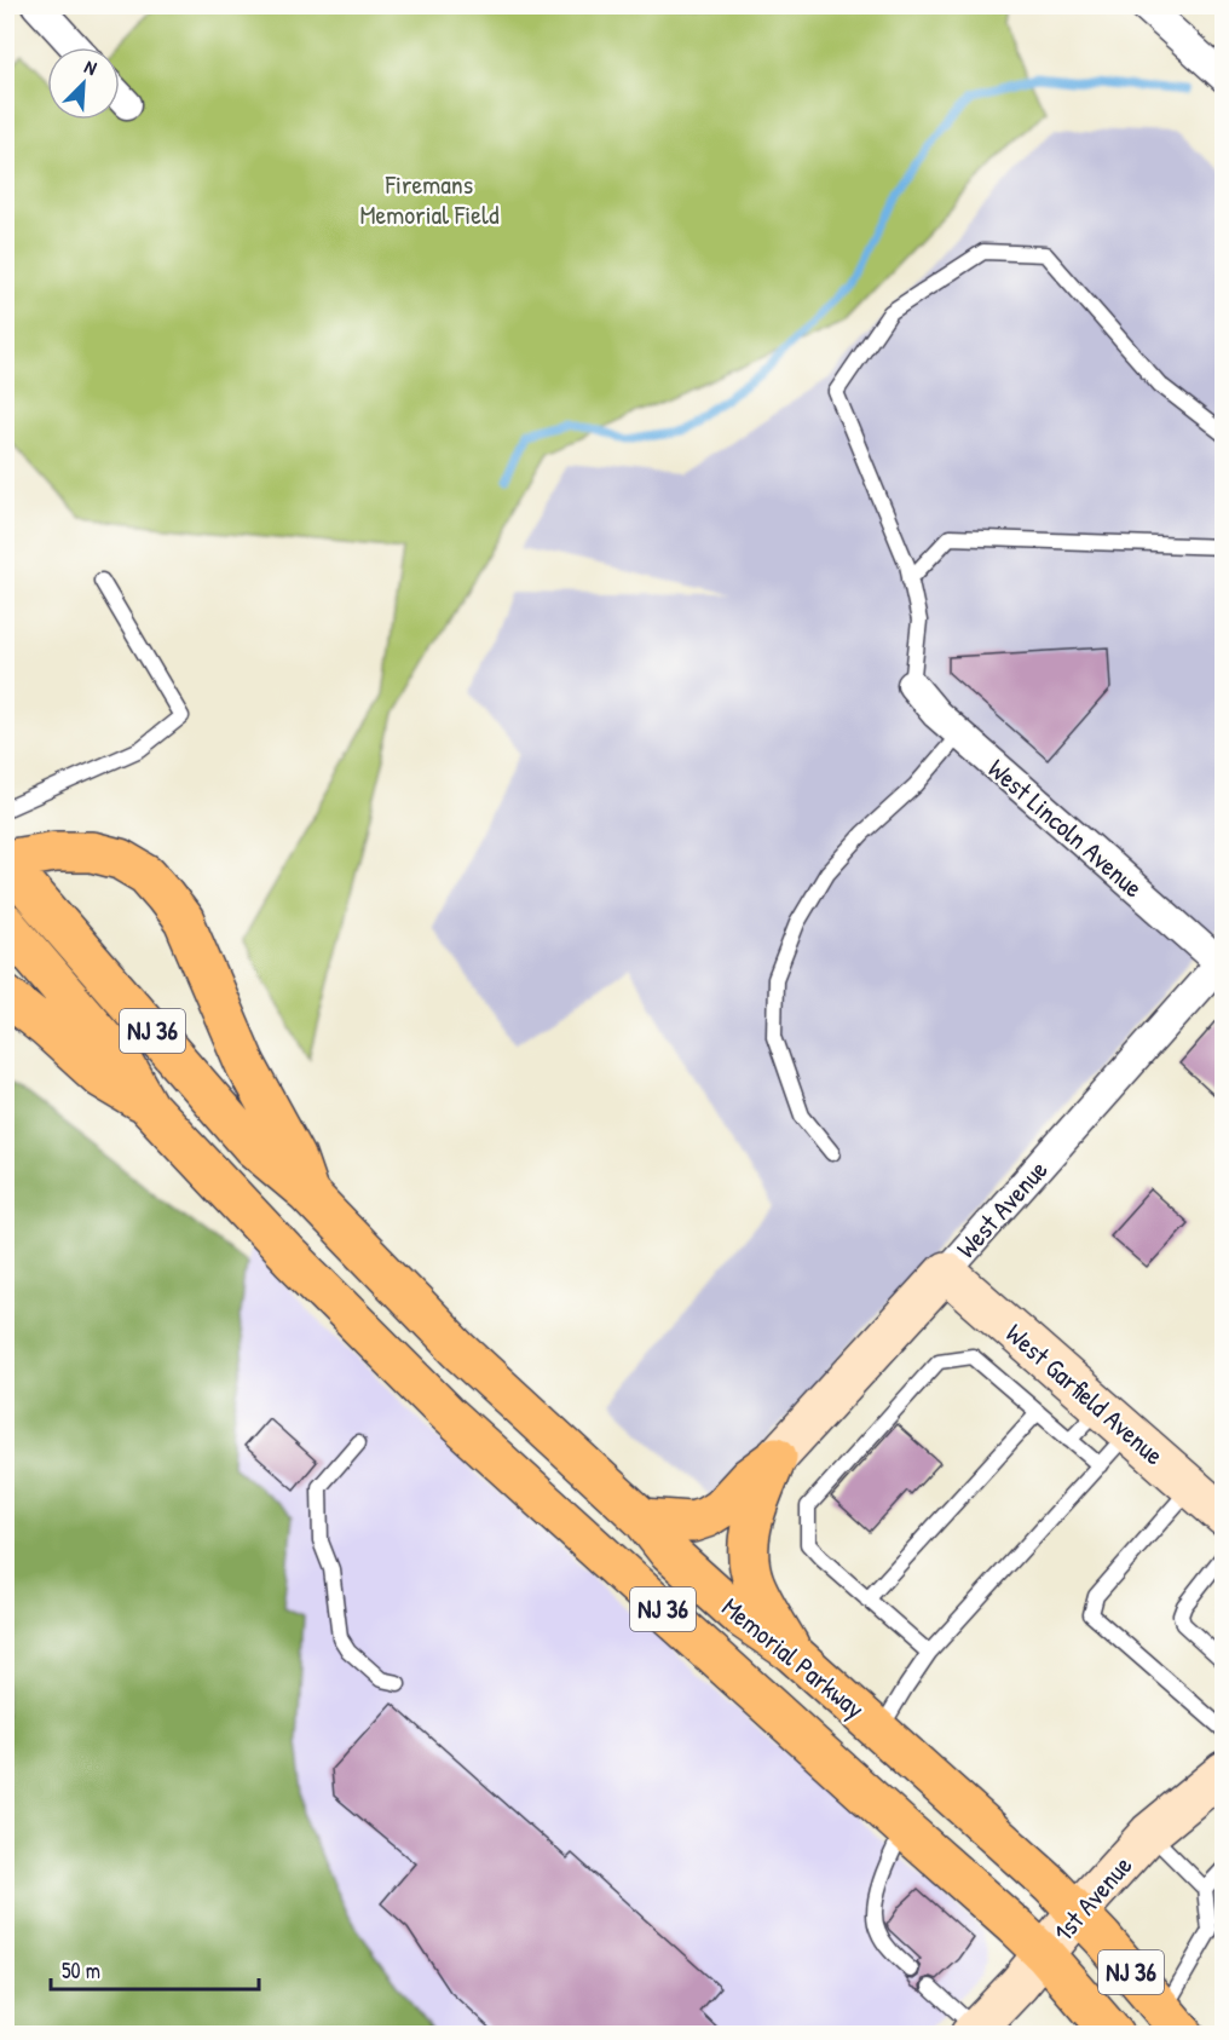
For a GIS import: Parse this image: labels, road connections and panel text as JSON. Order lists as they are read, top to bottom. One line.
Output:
{"streets":{"highway":["NJ 36","Memorial Parkway"],"street":["West Lincoln Avenue","West Avenue","West Garfield Avenue","1st Avenue"]},"crossings":[["West Lincoln Avenue","West Avenue"],["NJ 36","Memorial Parkway"],["West Avenue","West Garfield Avenue"],["Memorial Parkway","1st Avenue"]],"parks":["Firemans Memorial Field"],"scale_bar":"50 m","north":"top right"}
